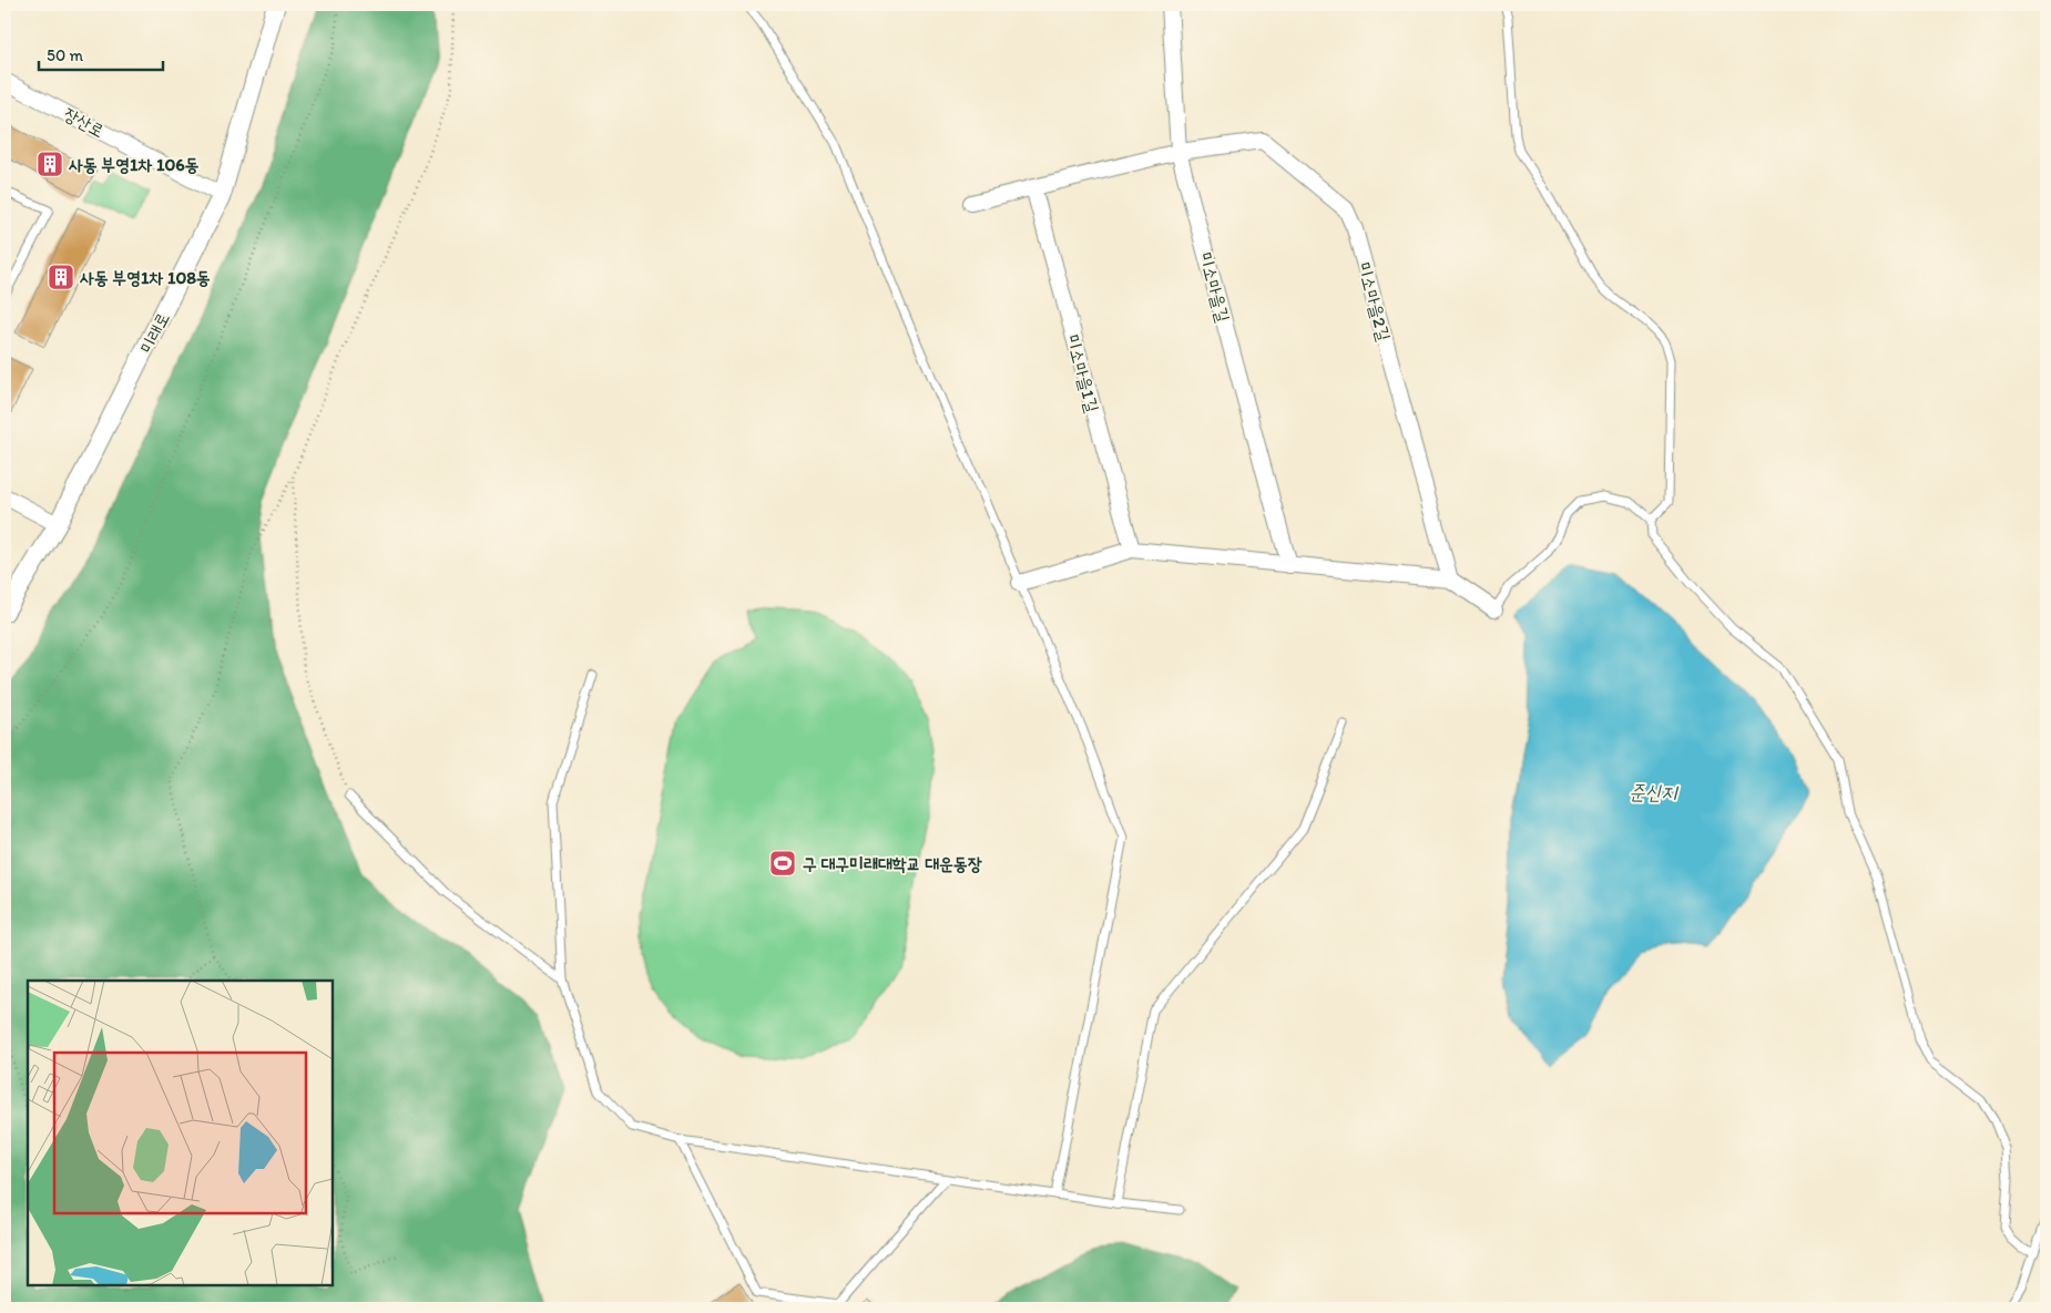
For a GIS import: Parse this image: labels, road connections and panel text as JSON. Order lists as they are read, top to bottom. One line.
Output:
{"streets":{"street":["장산로","미소마을길","미소마을2길","미래로","미소마을1길"]},"crossings":[["장산로","미래로"],["미소마을길","미소마을2길"]],"water":["준신지"],"places":{"building":["사동 부영1차 106동","사동 부영1차 108동"],"sports":["구 대구미래대학교 대운동장"]},"scale_bar":"50 m"}
